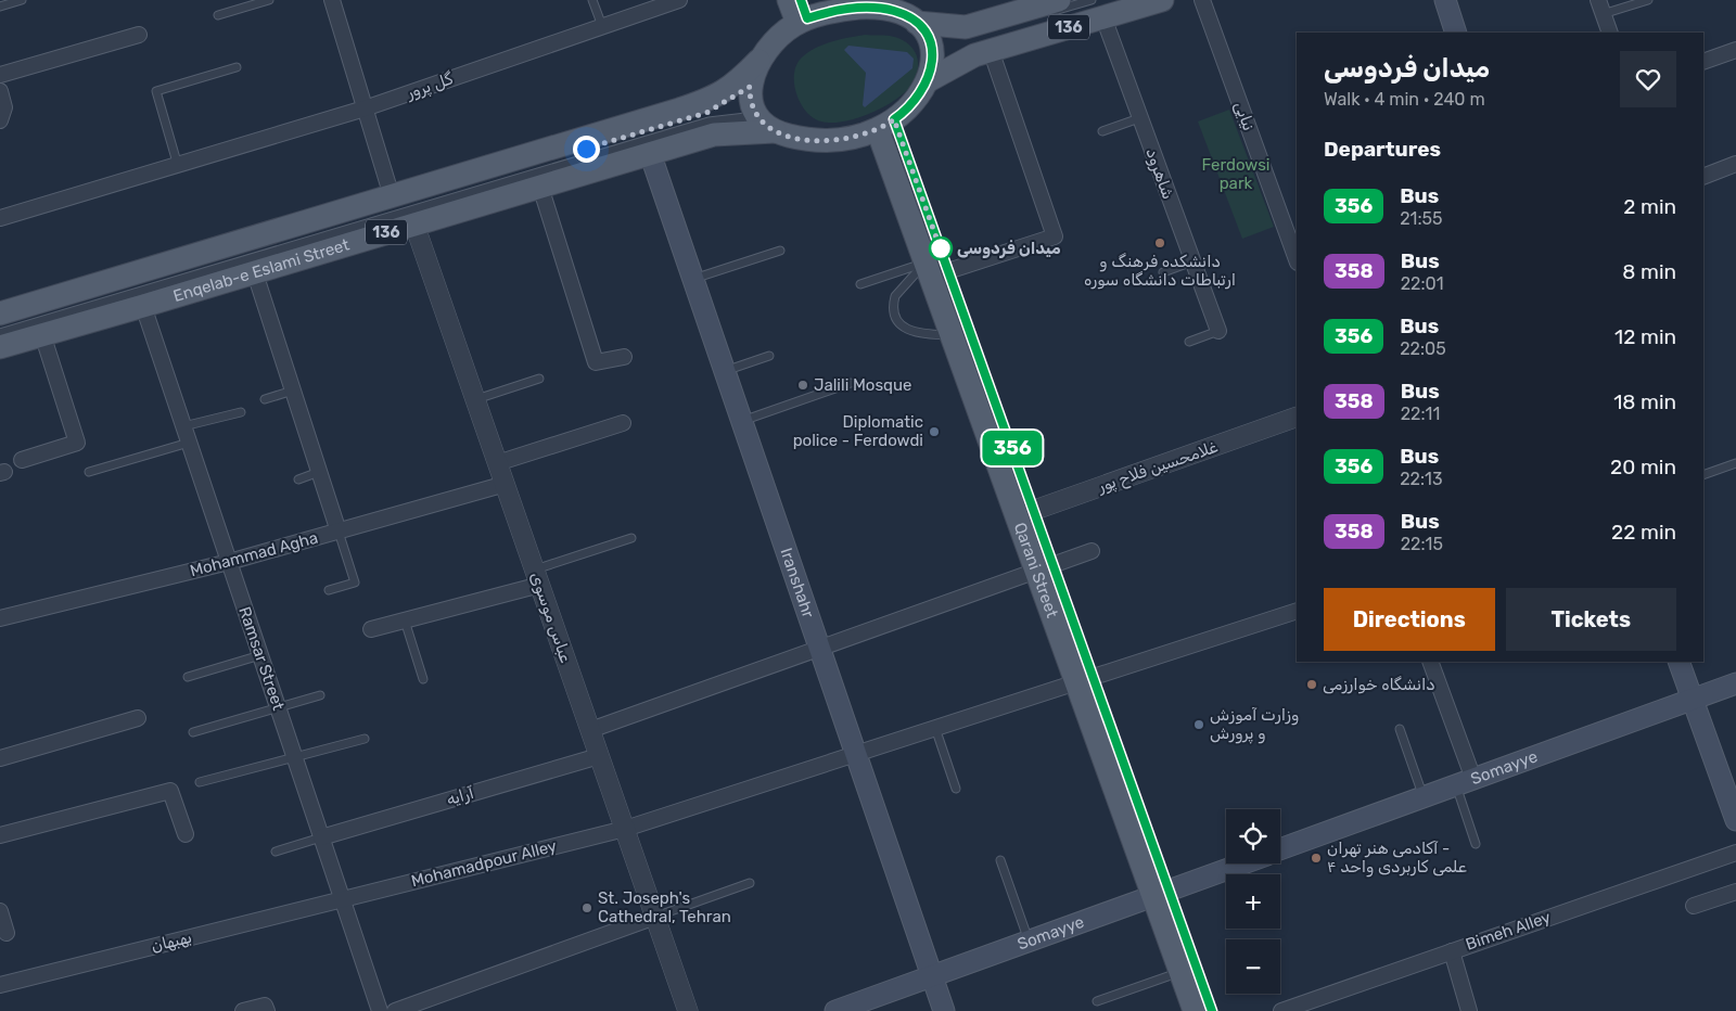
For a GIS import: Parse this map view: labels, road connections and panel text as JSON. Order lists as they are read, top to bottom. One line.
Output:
{"streets":{"main road":["136","Enqelab-e Eslami Street","Qarani Street","Iranshahr","Somayye"],"street":["گل پرور","نیایی","شاهرود","غلامحسین فلاح‌ پور","Mohammad Agha","عباس موسوی","Ramsar Street","آرایه","Mohamadpour Alley","Bimeh Alley","بهبهان"]},"crossings":[["136","شاهرود"],["136","Enqelab-e Eslami Street"],["136","Qarani Street"],["Enqelab-e Eslami Street","Qarani Street"],["Enqelab-e Eslami Street","Iranshahr"],["Enqelab-e Eslami Street","عباس موسوی"],["Enqelab-e Eslami Street","Ramsar Street"],["غلامحسین فلاح‌ پور","Qarani Street"],["Mohammad Agha","عباس موسوی"],["Mohammad Agha","Ramsar Street"],["Qarani Street","Somayye"],["Qarani Street","Mohamadpour Alley"],["Iranshahr","Somayye"],["Iranshahr","Mohamadpour Alley"],["عباس موسوی","آرایه"],["عباس موسوی","Mohamadpour Alley"],["Ramsar Street","آرایه"],["Ramsar Street","Mohamadpour Alley"],["Ramsar Street","بهبهان"],["Mohamadpour Alley","بهبهان"]],"parks":["Ferdowsi park"],"places":["دانشکده فرهنگ و ارتباطات دانشگاه سوره","میدان فردوسی","Jalili Mosque","Diplomatic police - Ferdowdi","دانشگاه خوارزمی","وزارت آموزش و پرورش","آکادمی هنر تهران - علمی کاربردی واحد ۴","St. Joseph's Cathedral, Tehran"],"lines":["bus line 356"],"page":{"on_map":"356","heading":[["میدان فردوسی","Walk · 4 min · 240 m"],"Departures"],"list":[{"mark":"356","name":"Bus","note":"21:55","value":"2 min"},{"mark":"358","name":"Bus","note":"22:01","value":"8 min"},{"mark":"356","name":"Bus","note":"22:05","value":"12 min"},{"mark":"358","name":"Bus","note":"22:11","value":"18 min"},{"mark":"356","name":"Bus","note":"22:13","value":"20 min"},{"mark":"358","name":"Bus","note":"22:15","value":"22 min"}],"buttons":["Directions","Tickets"],"map_buttons":["+","−"]}}
